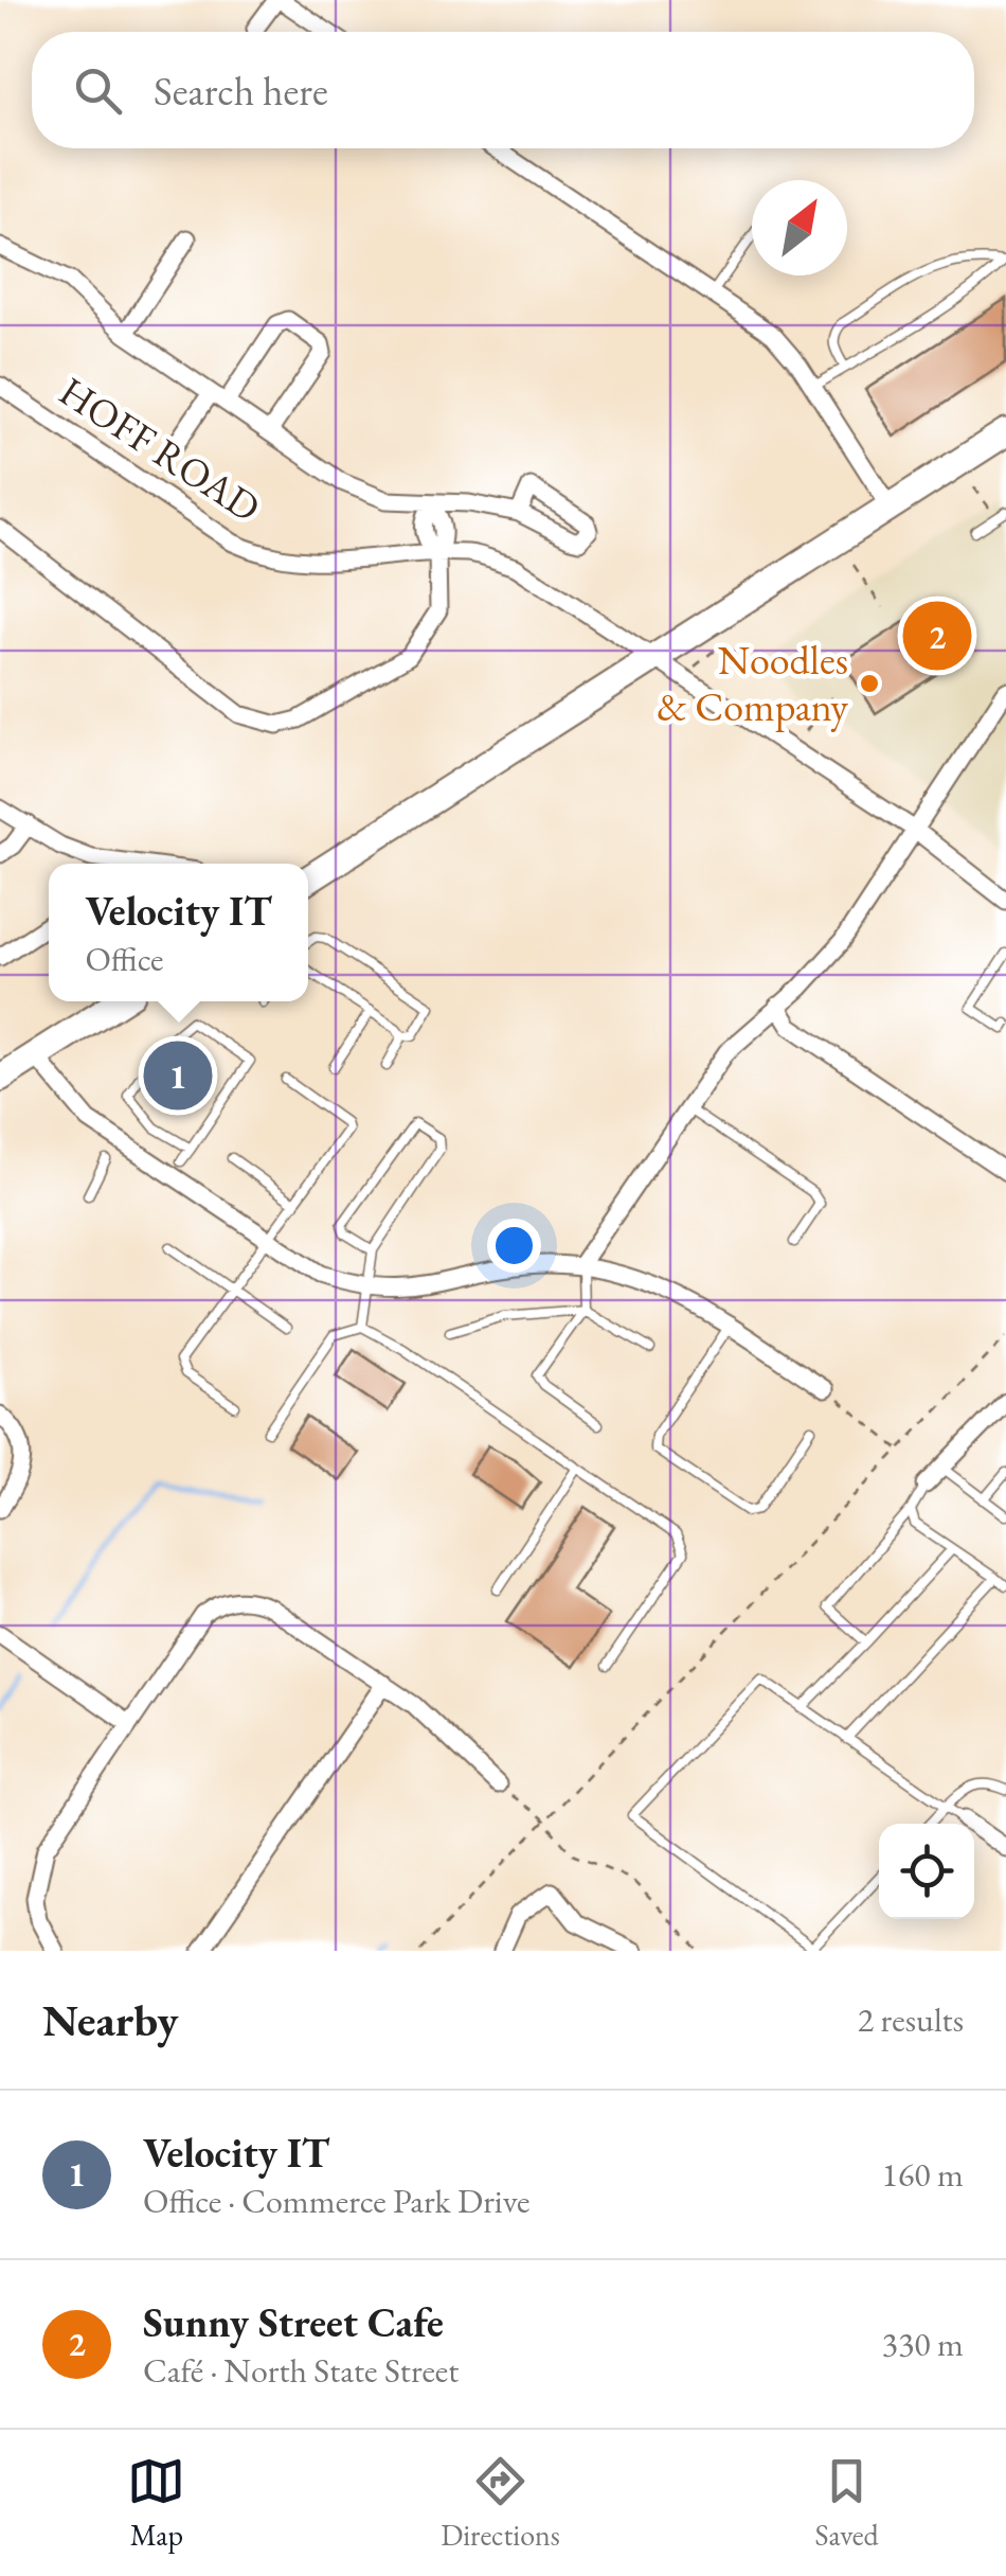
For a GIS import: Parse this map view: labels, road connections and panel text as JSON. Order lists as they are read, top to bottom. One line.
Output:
{"streets":{"street":["HOFF ROAD"]},"places":["Noodles & Company"],"north":"top right","page":{"search":"Search here","pins":["2","1"],"popup":["Velocity IT","Office"],"heading":["Nearby","2 results"],"list":[{"mark":"1","name":"Velocity IT","note":"Office · Commerce Park Drive","value":"160 m"},{"mark":"2","name":"Sunny Street Cafe","note":"Café · North State Street","value":"330 m"}],"nav":["Map","Directions","Saved"]}}
